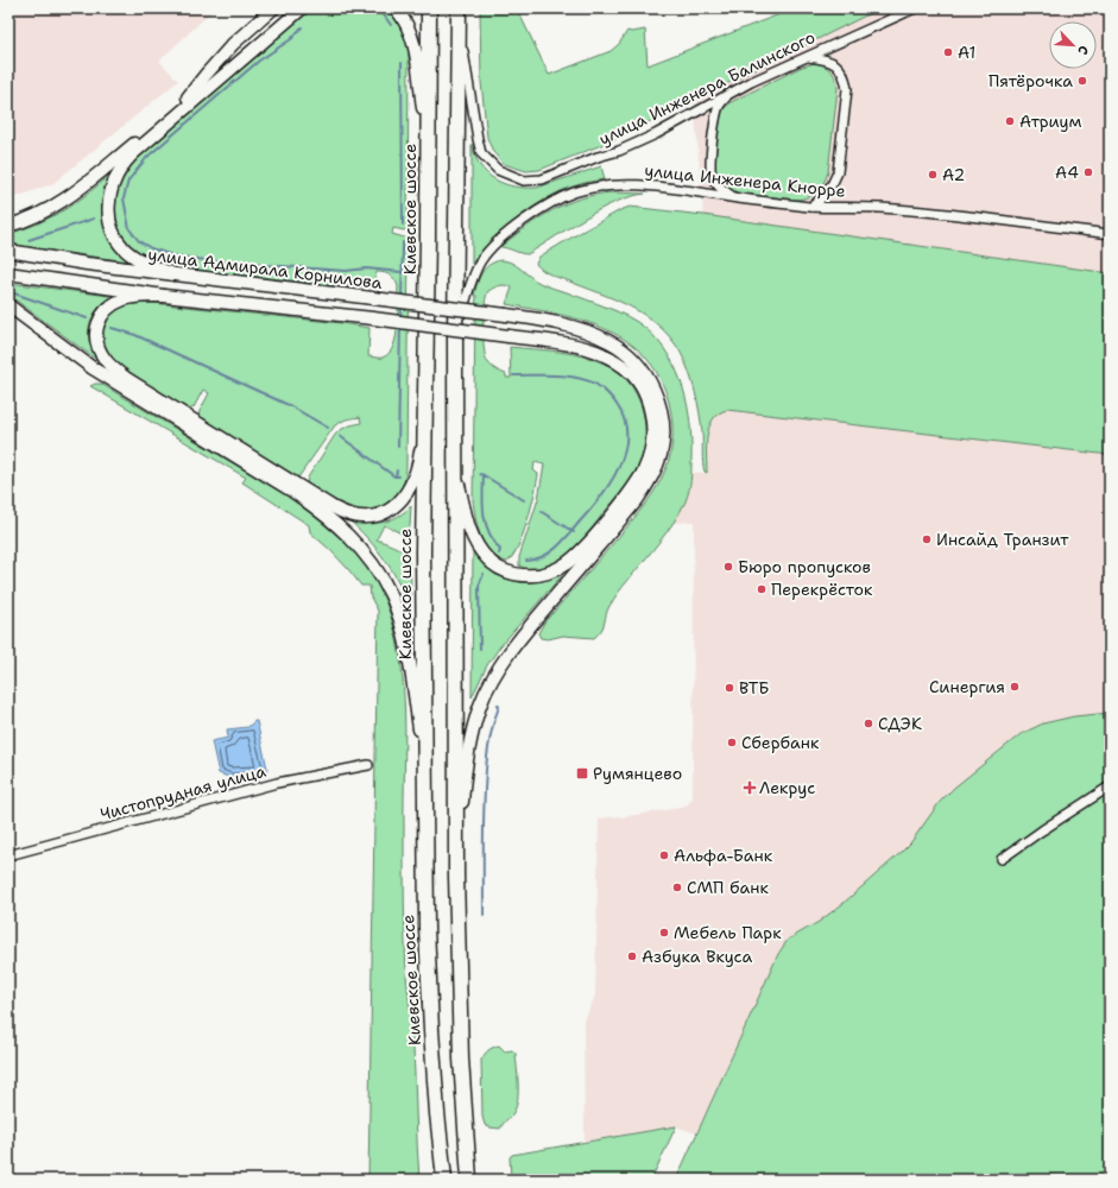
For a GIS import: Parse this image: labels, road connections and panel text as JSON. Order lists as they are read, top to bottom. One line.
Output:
{"streets":{"highway":["Киевское шоссе"],"main road":["улица Адмирала Корнилова"],"street":["улица Инженера Балинского","улица Инженера Кнорре","Чистопрудная улица"]},"crossings":[["улица Инженера Балинского","улица Инженера Кнорре"]],"places":{"other":["А1","Пятёрочка","Атриум","А4","А2","Инсайд Транзит","Бюро пропусков","Перекрёсток","Синергия","ВТБ","СДЭК","Сбербанк","Альфа-Банк","СМП банк","Мебель Парк","Азбука Вкуса"],"transit":["Румянцево"],"health":["Лекрус"]},"north":"bottom right"}
